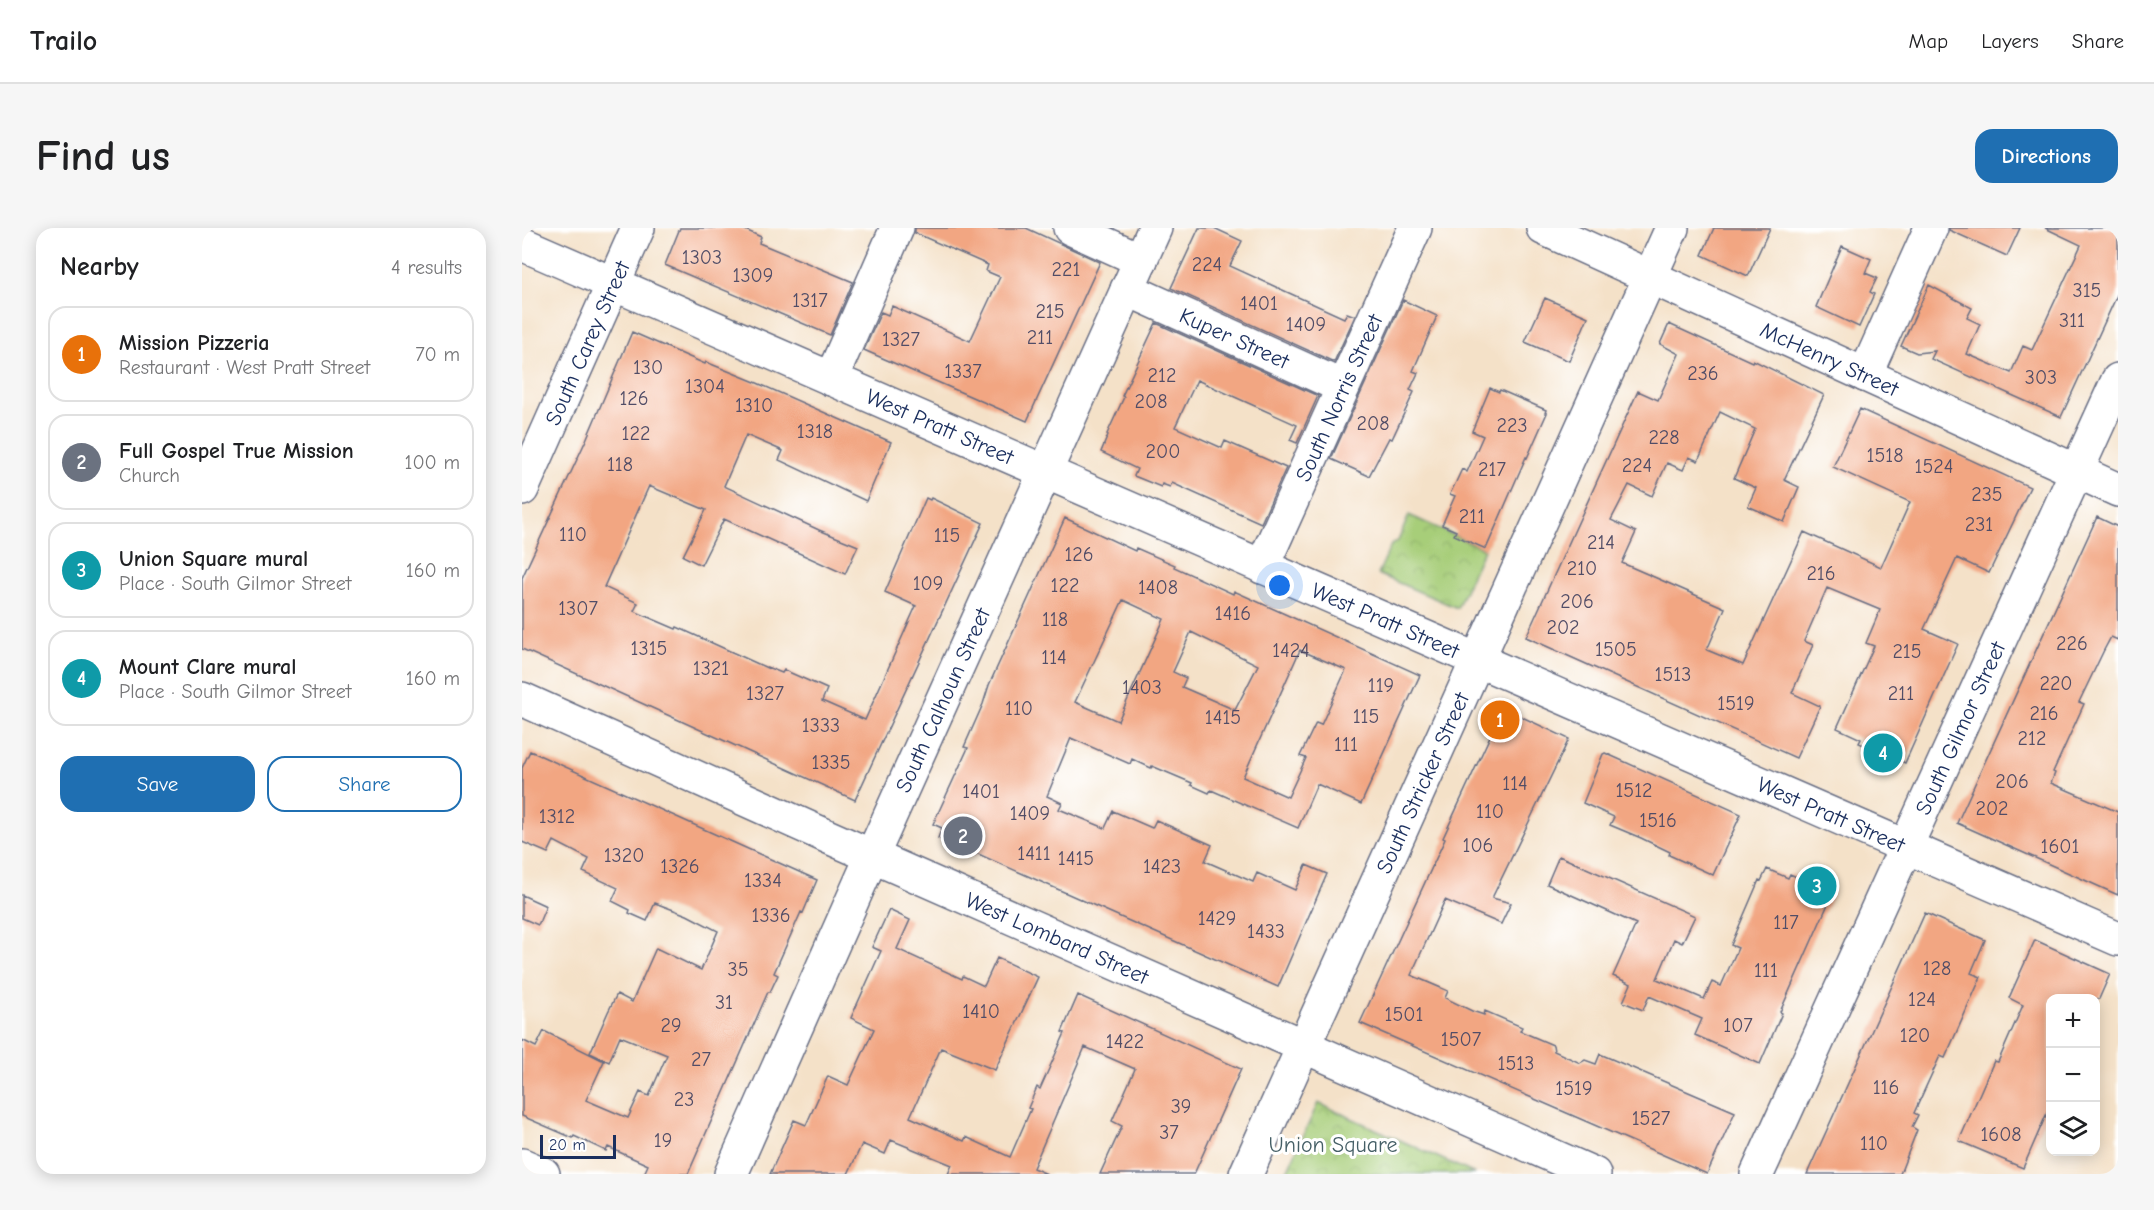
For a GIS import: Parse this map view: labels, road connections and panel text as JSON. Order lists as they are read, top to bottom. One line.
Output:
{"streets":{"street":["Kuper Street","South Carey Street","McHenry Street","South Norris Street","West Pratt Street","South Calhoun Street","South Gilmor Street","South Stricker Street","West Lombard Street"]},"crossings":[["Kuper Street","South Norris Street"],["Kuper Street","South Calhoun Street"],["South Carey Street","West Pratt Street"],["McHenry Street","South Gilmor Street"],["McHenry Street","South Stricker Street"],["South Norris Street","West Pratt Street"],["West Pratt Street","South Calhoun Street"],["West Pratt Street","South Gilmor Street"],["West Pratt Street","South Stricker Street"],["South Calhoun Street","West Lombard Street"],["South Stricker Street","West Lombard Street"]],"parks":["Union Square"],"house_numbers":["1303","224","221","1309","315","1317","1401","215","311","1409","211","1327","130","1337","236","212","303","1304","126","208","1310","208","223","1318","122","228","200","1518","118","224","1524","217","235","211","231","110","115","214","126","210","216","109","122","1408","206","1307","1416","118","202","226","1315","1505","1424","215","114","1321","1513","220","119","1403","1327","211","1519","110","216","115","1415","1333","212","111","1335","206","114","1512","1401","202","110","1409","1312","1516","106","1601","1411","1320","1415","1326","1423","1334","1336","1429","117","1433","128","35","111","124","31","1410","1501","29","107","120","1507","1422","27","1513","116","1519","23","39","1527","37","1608","19","110"],"scale_bar":"20 m","page":{"header":"Trailo","nav":["Map","Layers","Share"],"buttons":["Directions",["Save","Share"]],"title":"Find us","heading":["Nearby","4 results"],"list":[{"mark":"1","name":"Mission Pizzeria","note":"Restaurant · West Pratt Street","value":"70 m"},{"mark":"2","name":"Full Gospel True Mission","note":"Church","value":"100 m"},{"mark":"3","name":"Union Square mural","note":"Place · South Gilmor Street","value":"160 m"},{"mark":"4","name":"Mount Clare mural","note":"Place · South Gilmor Street","value":"160 m"}],"pins":["1","4","2","3"],"map_buttons":["+","−"],"scale":"20 m"}}
